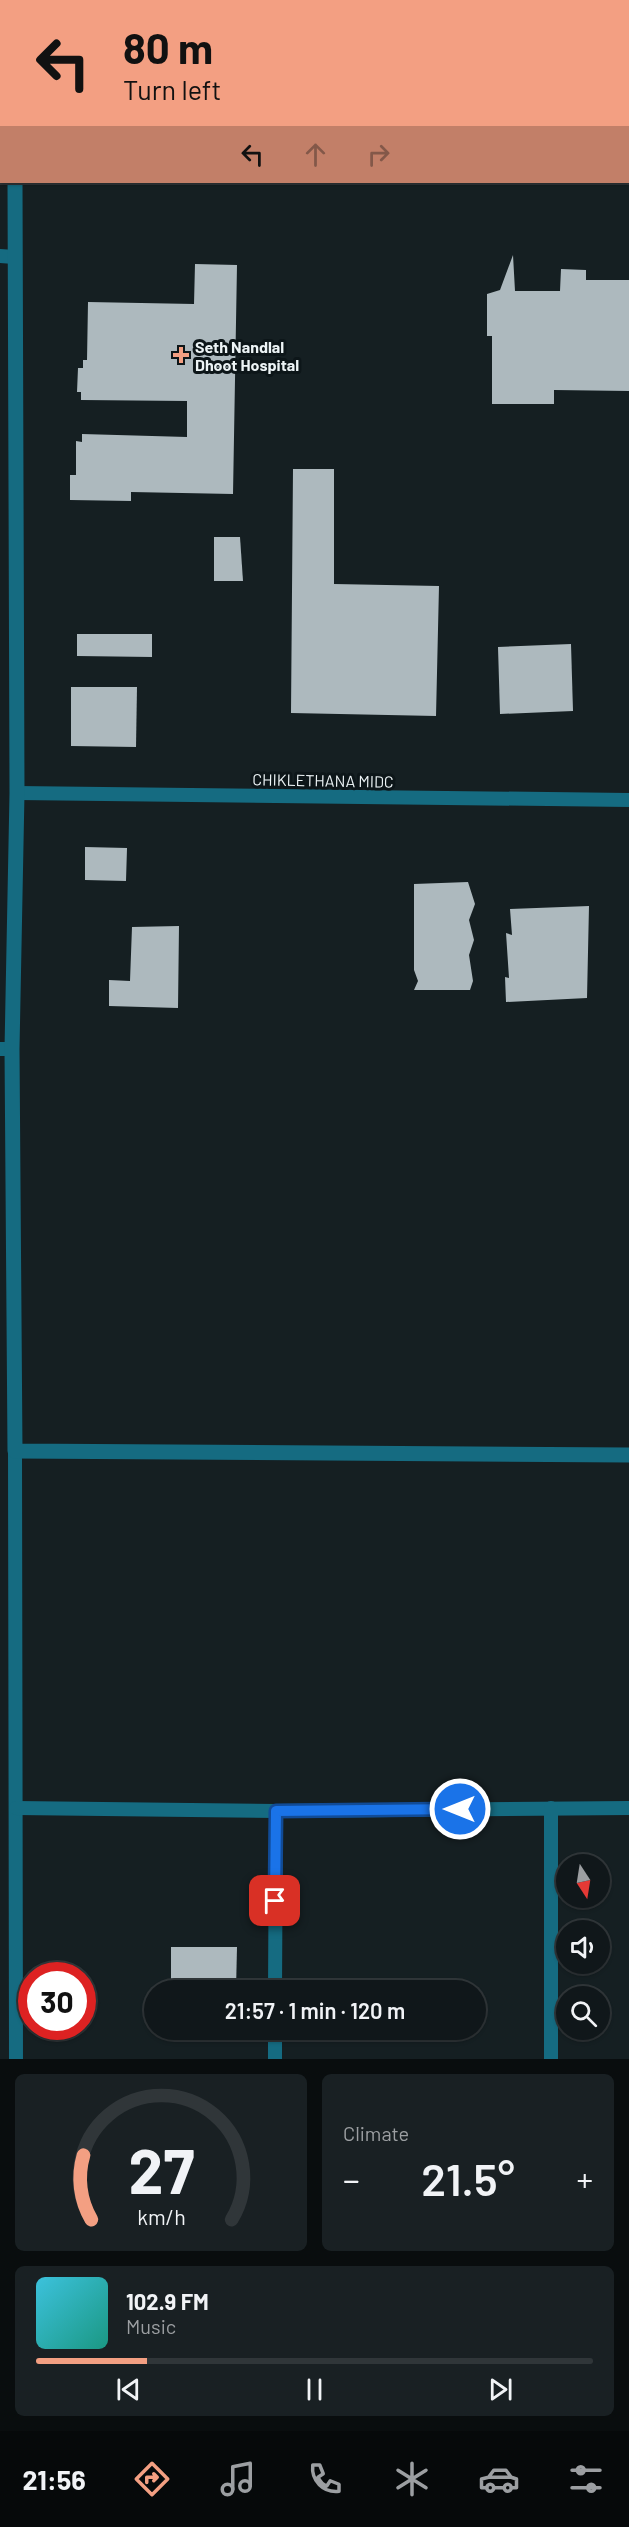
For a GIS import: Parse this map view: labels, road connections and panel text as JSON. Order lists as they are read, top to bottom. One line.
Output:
{"streets":{"street":["CHIKLETHANA MIDC"]},"places":{"health":["Seth Nandlal Dhoot Hospital"]},"north":"bottom","page":{"turn":["80 m","Turn left"],"limit":"30","trip":"21:57 · 1 min · 120 m","tile":"Climate","heat":["−","21.5°","+"],"song":["102.9 FM","Music"],"tabs":"21:56","gauge":["27","km/h"]}}
